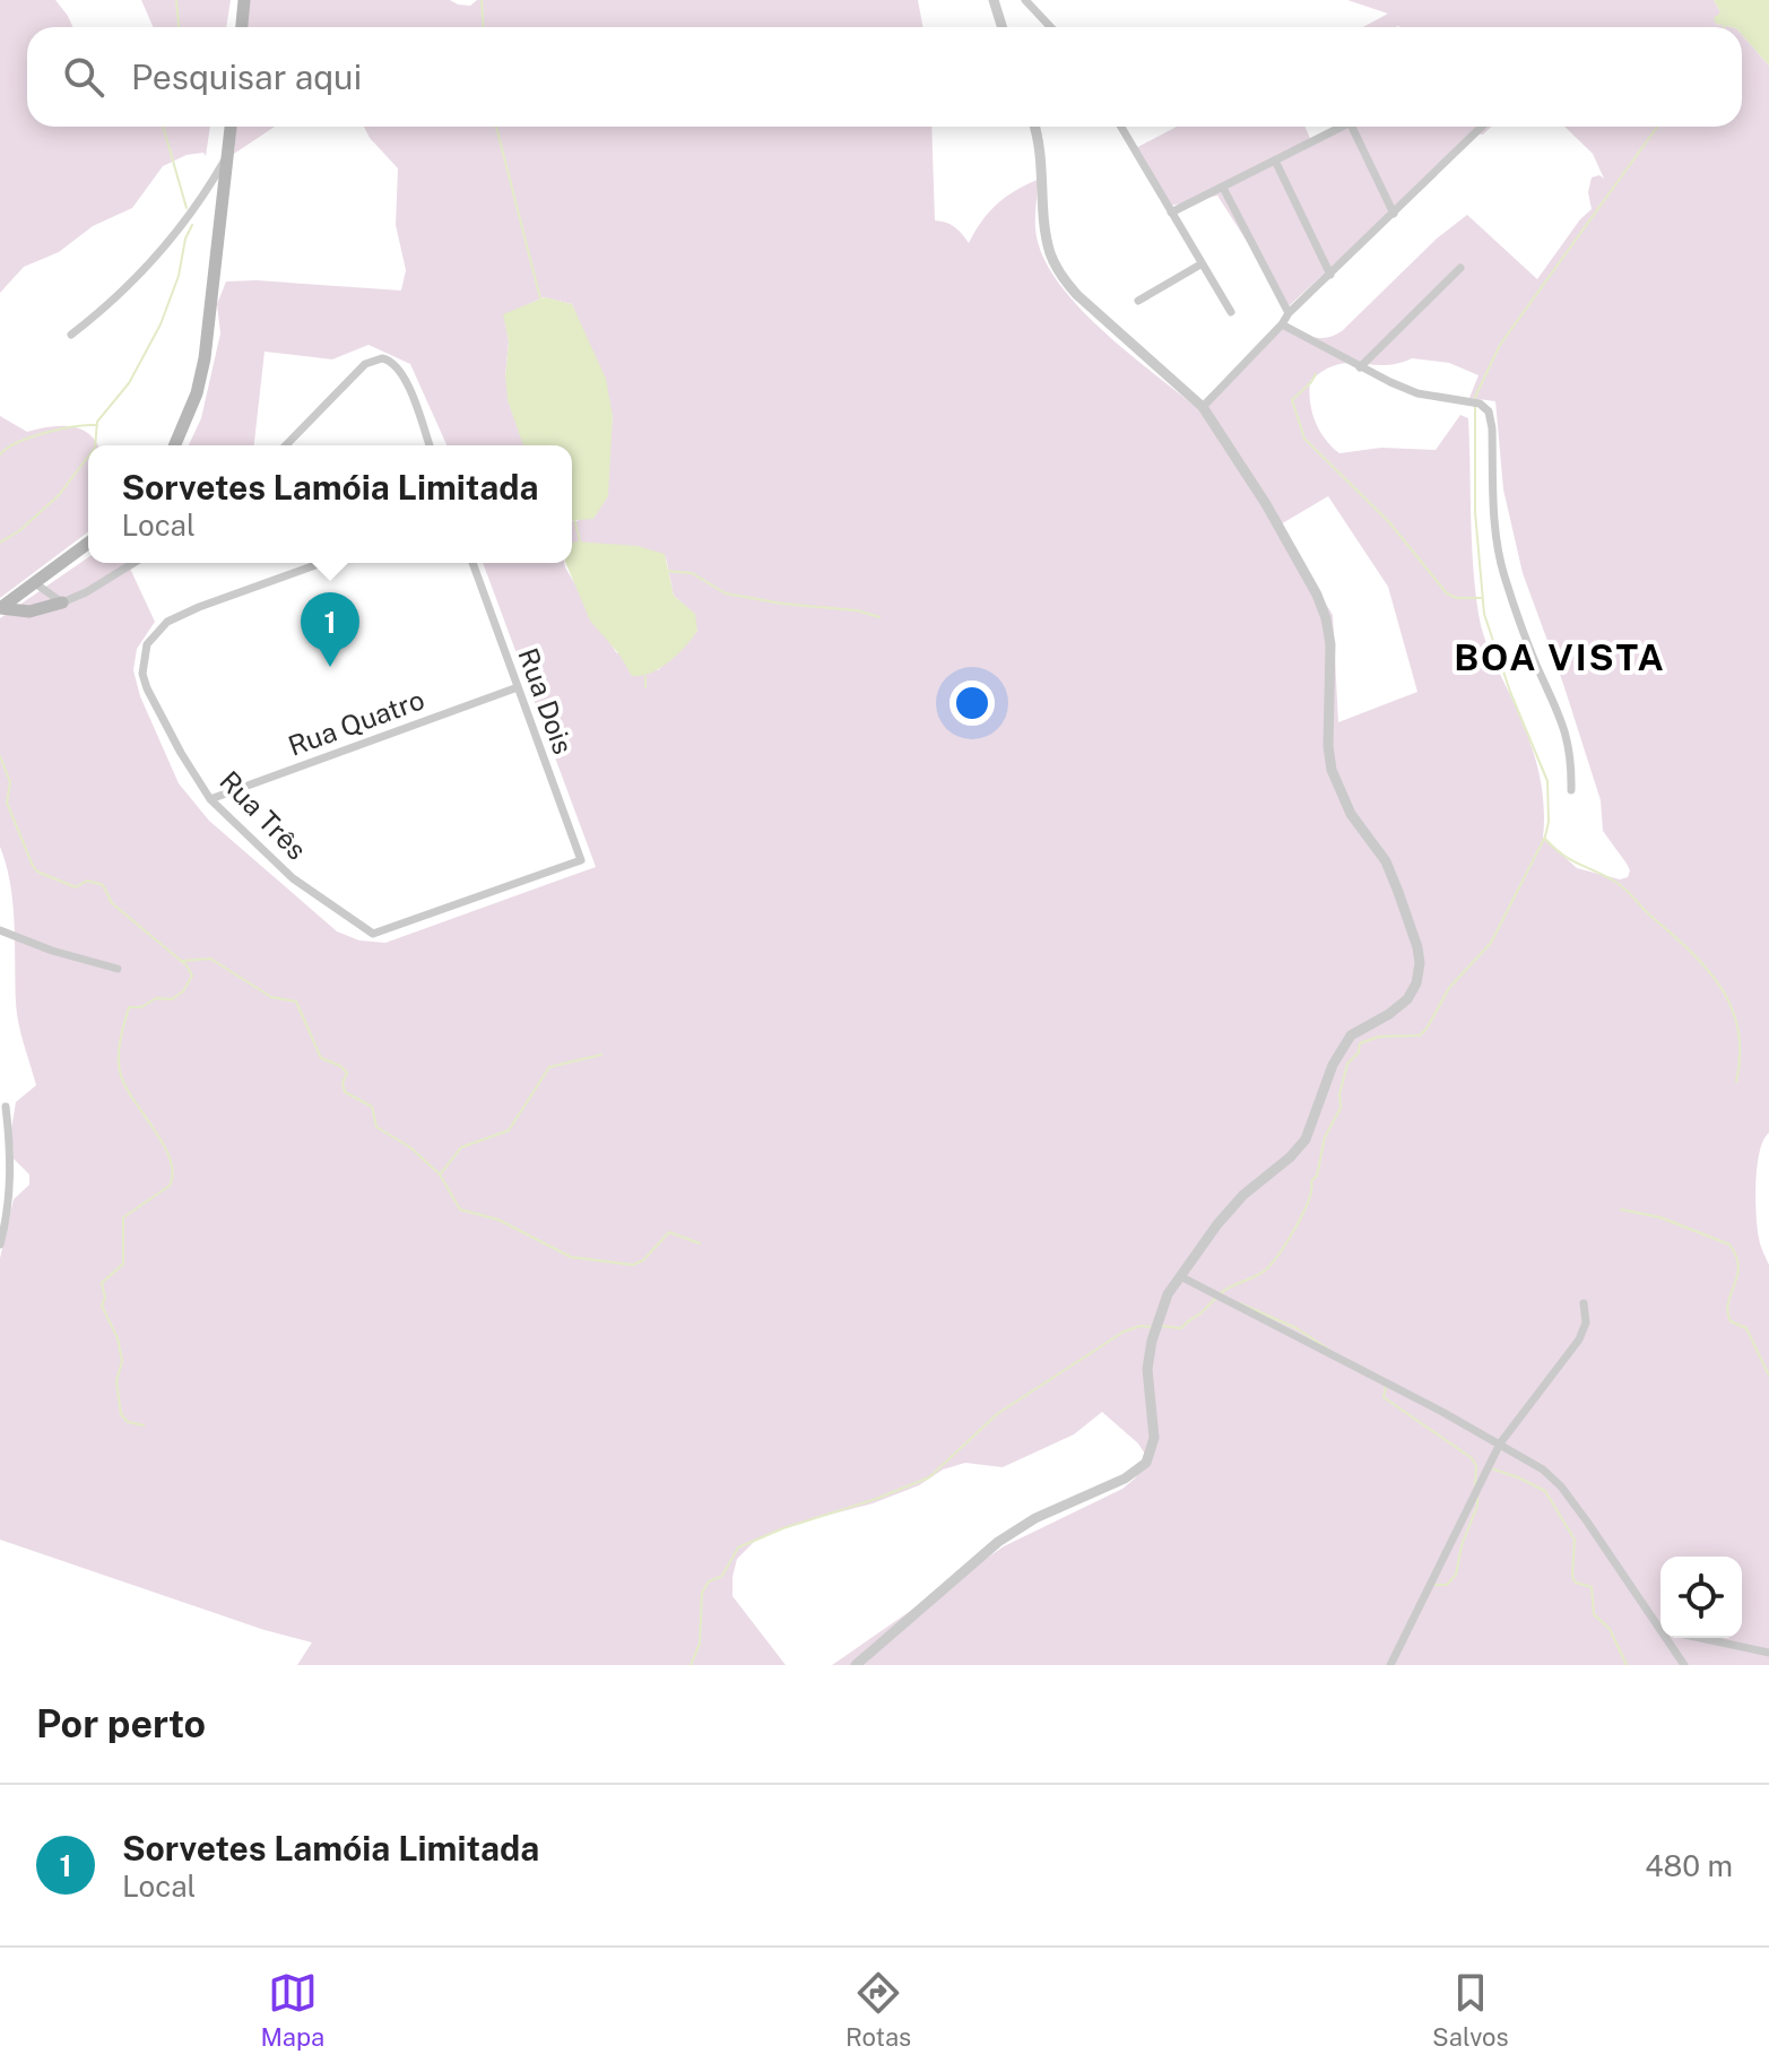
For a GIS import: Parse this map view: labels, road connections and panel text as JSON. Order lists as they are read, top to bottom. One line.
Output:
{"streets":{"street":["Rua Dois","Rua Quatro","Rua Três"]},"crossings":[["Rua Dois","Rua Quatro"],["Rua Dois","Rua Três"],["Rua Quatro","Rua Três"]],"districts":["BOA VISTA"],"page":{"search":"Pesquisar aqui","popup":["Sorvetes Lamóia Limitada","Local"],"pins":"1","heading":"Por perto","list":[{"mark":"1","name":"Sorvetes Lamóia Limitada","note":"Local","value":"480 m"}],"nav":["Mapa","Rotas","Salvos"]}}
